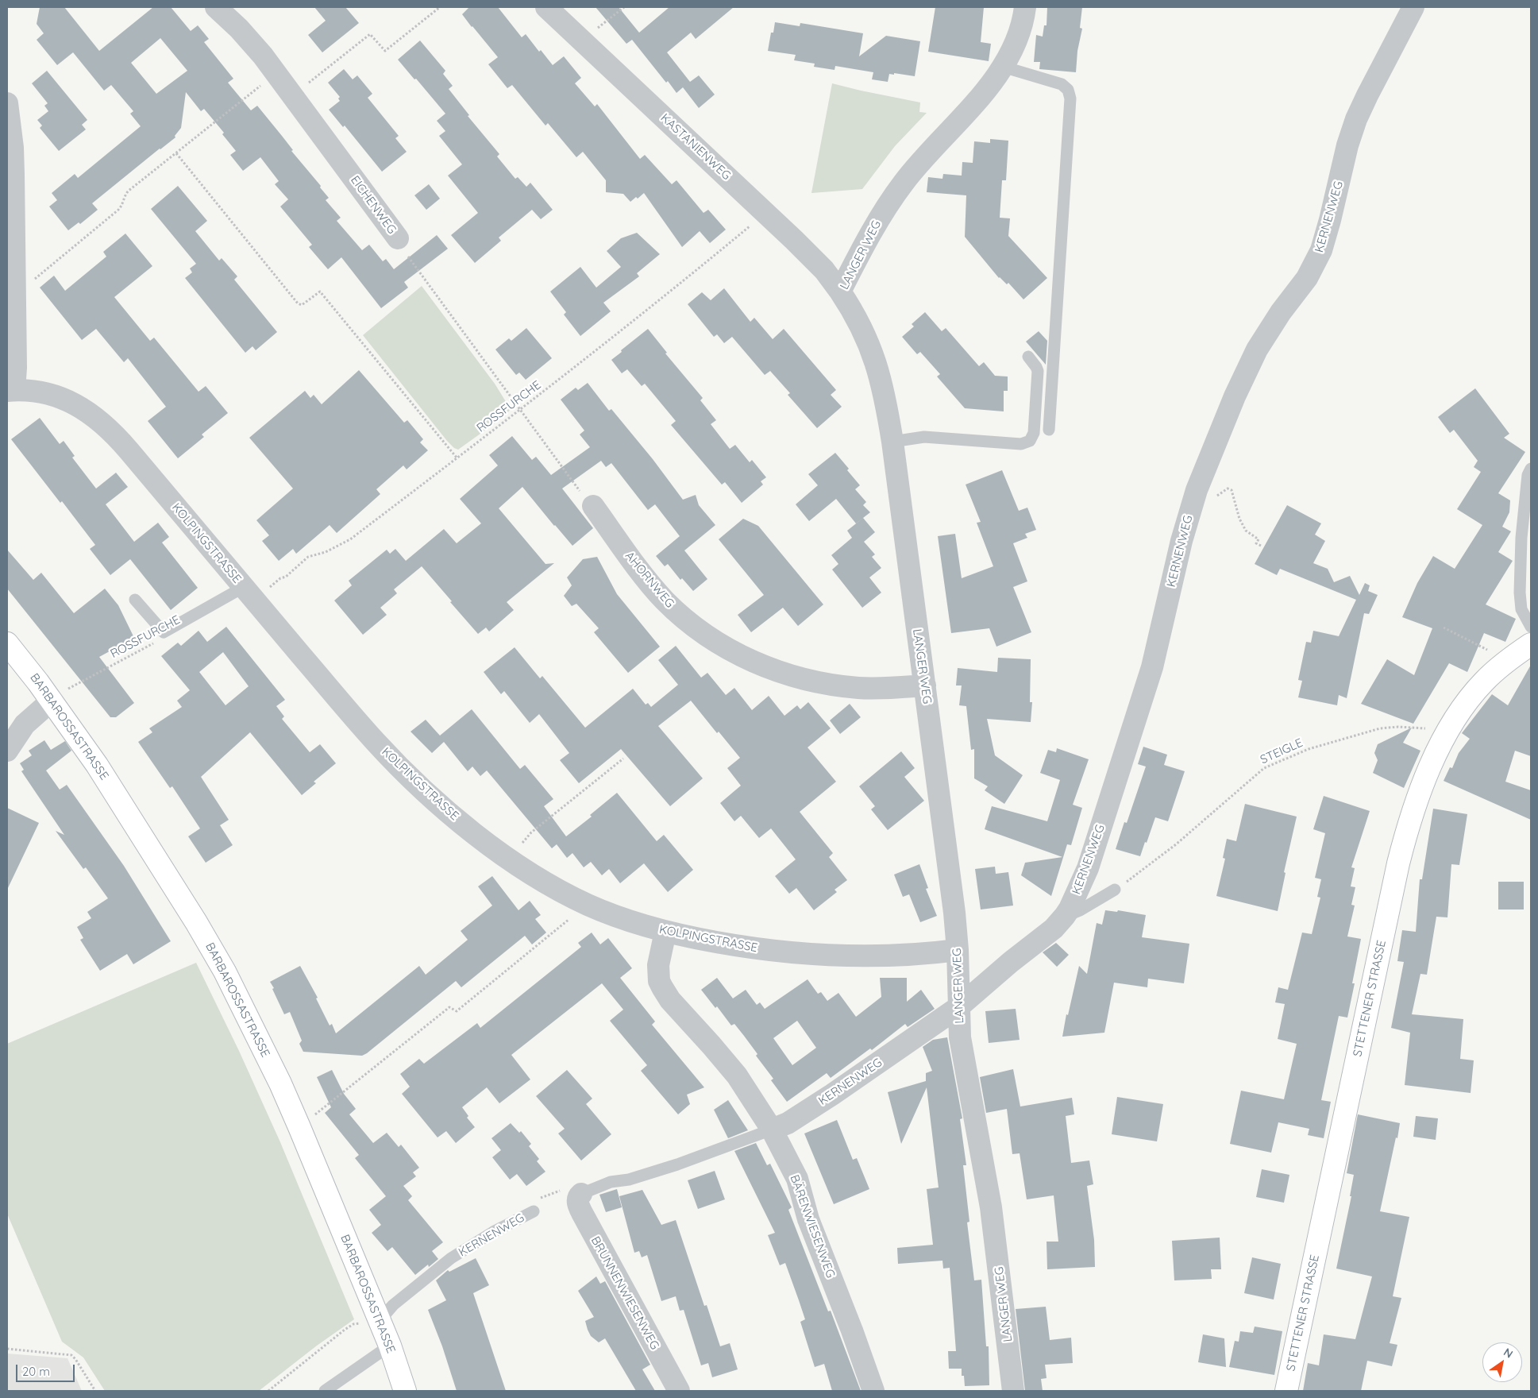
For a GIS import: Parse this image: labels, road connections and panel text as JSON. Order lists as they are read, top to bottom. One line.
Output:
{"streets":{"street":["KASTANIENWEG","EICHENWEG","KERNENWEG","LANGER WEG","KOLPINGSTRASSE","AHORNWEG","BARBAROSSASTRASSE","STETTENER STRASSE","BÄRENWIESENWEG","BRUNNENWIESENWEG"],"path":["ROSSFURCHE","STEIGLE"]},"crossings":[["KASTANIENWEG","LANGER WEG"],["KASTANIENWEG","ROSSFURCHE"],["EICHENWEG","ROSSFURCHE"],["KERNENWEG","LANGER WEG"],["KERNENWEG","BARBAROSSASTRASSE"],["KERNENWEG","BÄRENWIESENWEG"],["KERNENWEG","BRUNNENWIESENWEG"],["LANGER WEG","KOLPINGSTRASSE"],["LANGER WEG","AHORNWEG"],["ROSSFURCHE","KOLPINGSTRASSE"],["ROSSFURCHE","BARBAROSSASTRASSE"],["KOLPINGSTRASSE","BÄRENWIESENWEG"],["STEIGLE","STETTENER STRASSE"]],"scale_bar":"20 m","north":"top right"}
